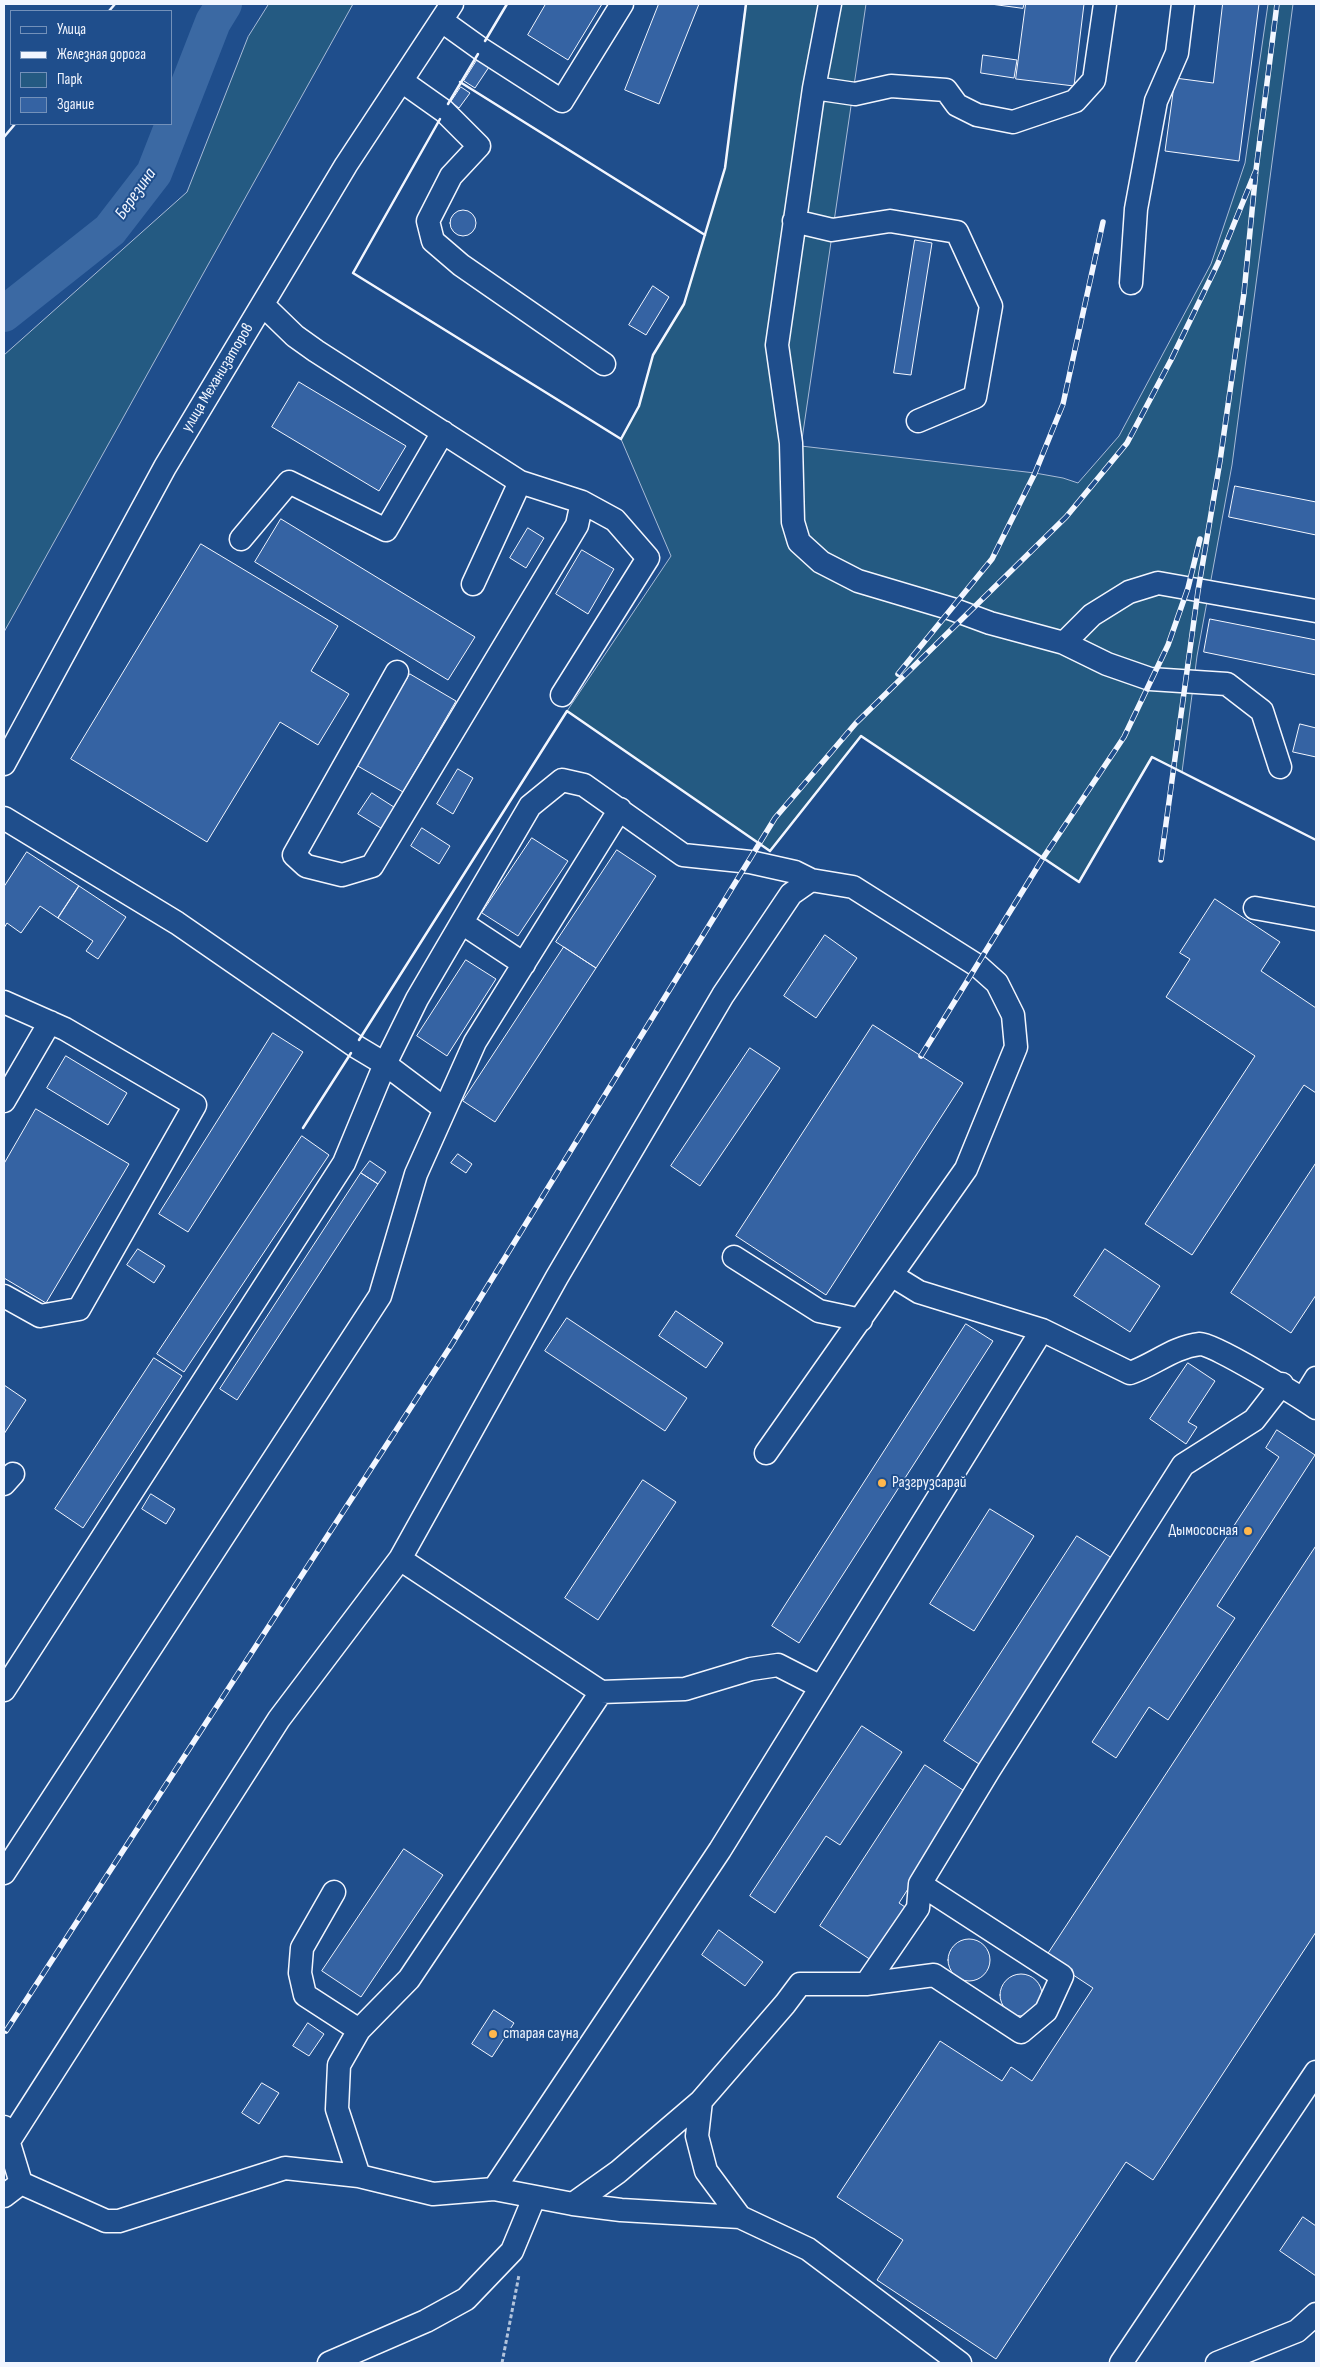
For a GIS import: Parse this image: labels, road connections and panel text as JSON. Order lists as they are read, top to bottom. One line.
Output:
{"streets":{"street":["улица Механизаторов"]},"water":["Березина"],"places":["Разгрузсарай","Дымососная","старая сауна"],"legend":["Улица","Железная дорога","Парк","Здание"]}
